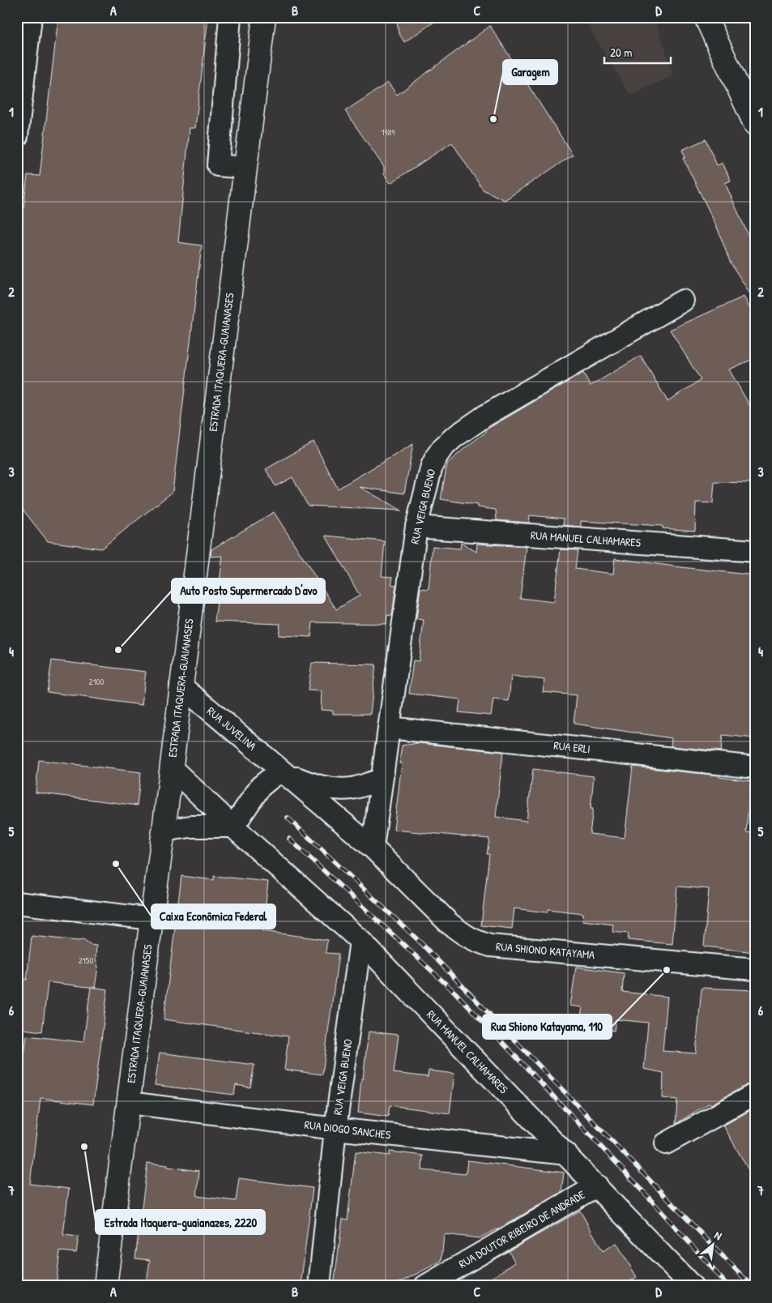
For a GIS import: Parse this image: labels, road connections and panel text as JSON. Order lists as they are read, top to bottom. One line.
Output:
{"streets":{"main road":["ESTRADA ITAQUERA-GUAIANASES"],"street":["RUA VEIGA BUENO","RUA MANUEL CALHAMARES","RUA JUVELINA","RUA ERLI","RUA SHIONO KATAYAMA","RUA DIOGO SANCHES","RUA DOUTOR RIBEIRO DE ANDRADE"]},"crossings":[["ESTRADA ITAQUERA-GUAIANASES","RUA MANUEL CALHAMARES"],["ESTRADA ITAQUERA-GUAIANASES","RUA JUVELINA"],["ESTRADA ITAQUERA-GUAIANASES","RUA DIOGO SANCHES"],["RUA VEIGA BUENO","RUA MANUEL CALHAMARES"],["RUA VEIGA BUENO","RUA JUVELINA"],["RUA VEIGA BUENO","RUA ERLI"],["RUA VEIGA BUENO","RUA SHIONO KATAYAMA"],["RUA VEIGA BUENO","RUA DIOGO SANCHES"],["RUA MANUEL CALHAMARES","RUA DIOGO SANCHES"],["RUA MANUEL CALHAMARES","RUA DOUTOR RIBEIRO DE ANDRADE"],["RUA JUVELINA","RUA SHIONO KATAYAMA"]],"places":["Garagem","Auto Posto Supermercado D'avo","Caixa Econômica Federal","Rua Shiono Katayama, 110","Estrada Itaquera-guaianazes, 2220"],"house_numbers":["1989","2100","2150"],"scale_bar":"20 m","north":"top right","grid":{"columns":["A","B","C","D"],"rows":["1","2","3","4","5","6","7"]}}
